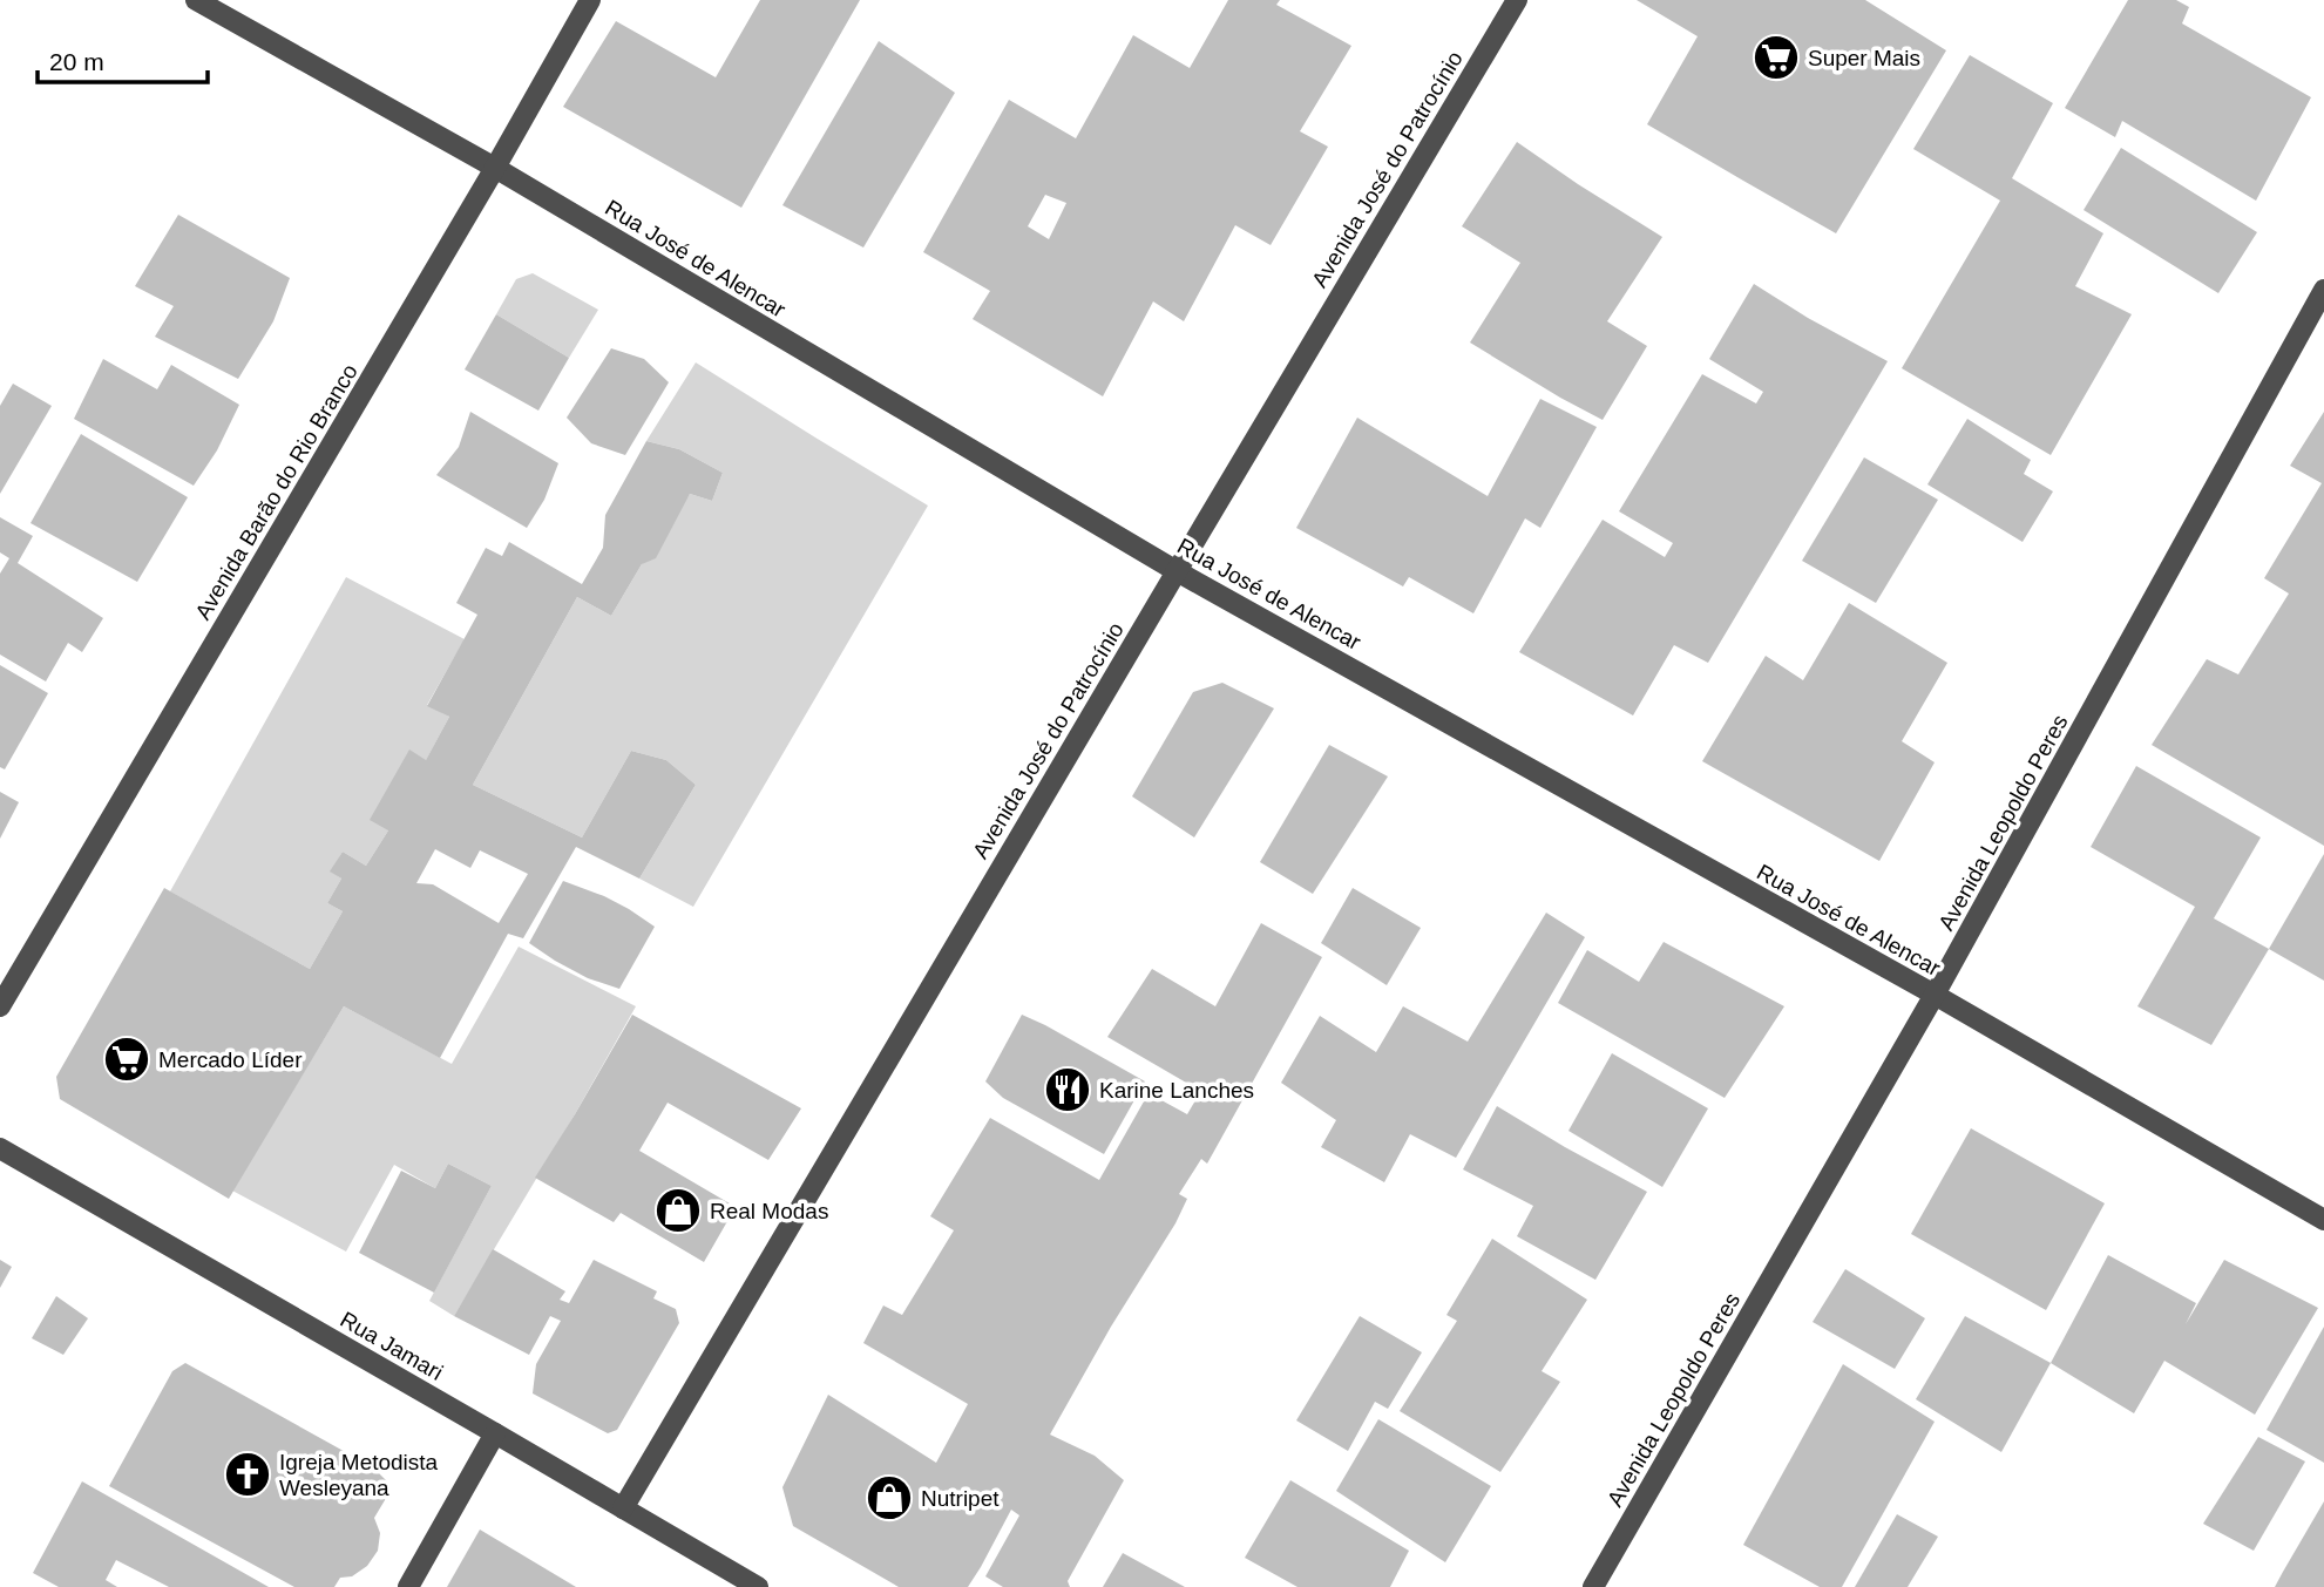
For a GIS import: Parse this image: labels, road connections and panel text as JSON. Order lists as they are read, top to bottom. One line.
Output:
{"streets":{"street":["Avenida José do Patrocínio","Rua José de Alencar","Avenida Barão do Rio Branco","Avenida Leopoldo Peres","Rua Jamari"]},"crossings":[["Avenida José do Patrocínio","Rua José de Alencar"],["Avenida José do Patrocínio","Rua Jamari"],["Rua José de Alencar","Avenida Barão do Rio Branco"],["Rua José de Alencar","Avenida Leopoldo Peres"]],"places":{"supermarket":["Super Mais","Mercado Líder"],"restaurant":["Karine Lanches"],"shop":["Real Modas","Nutripet"],"church":["Igreja Metodista Wesleyana"]},"scale_bar":"20 m"}
